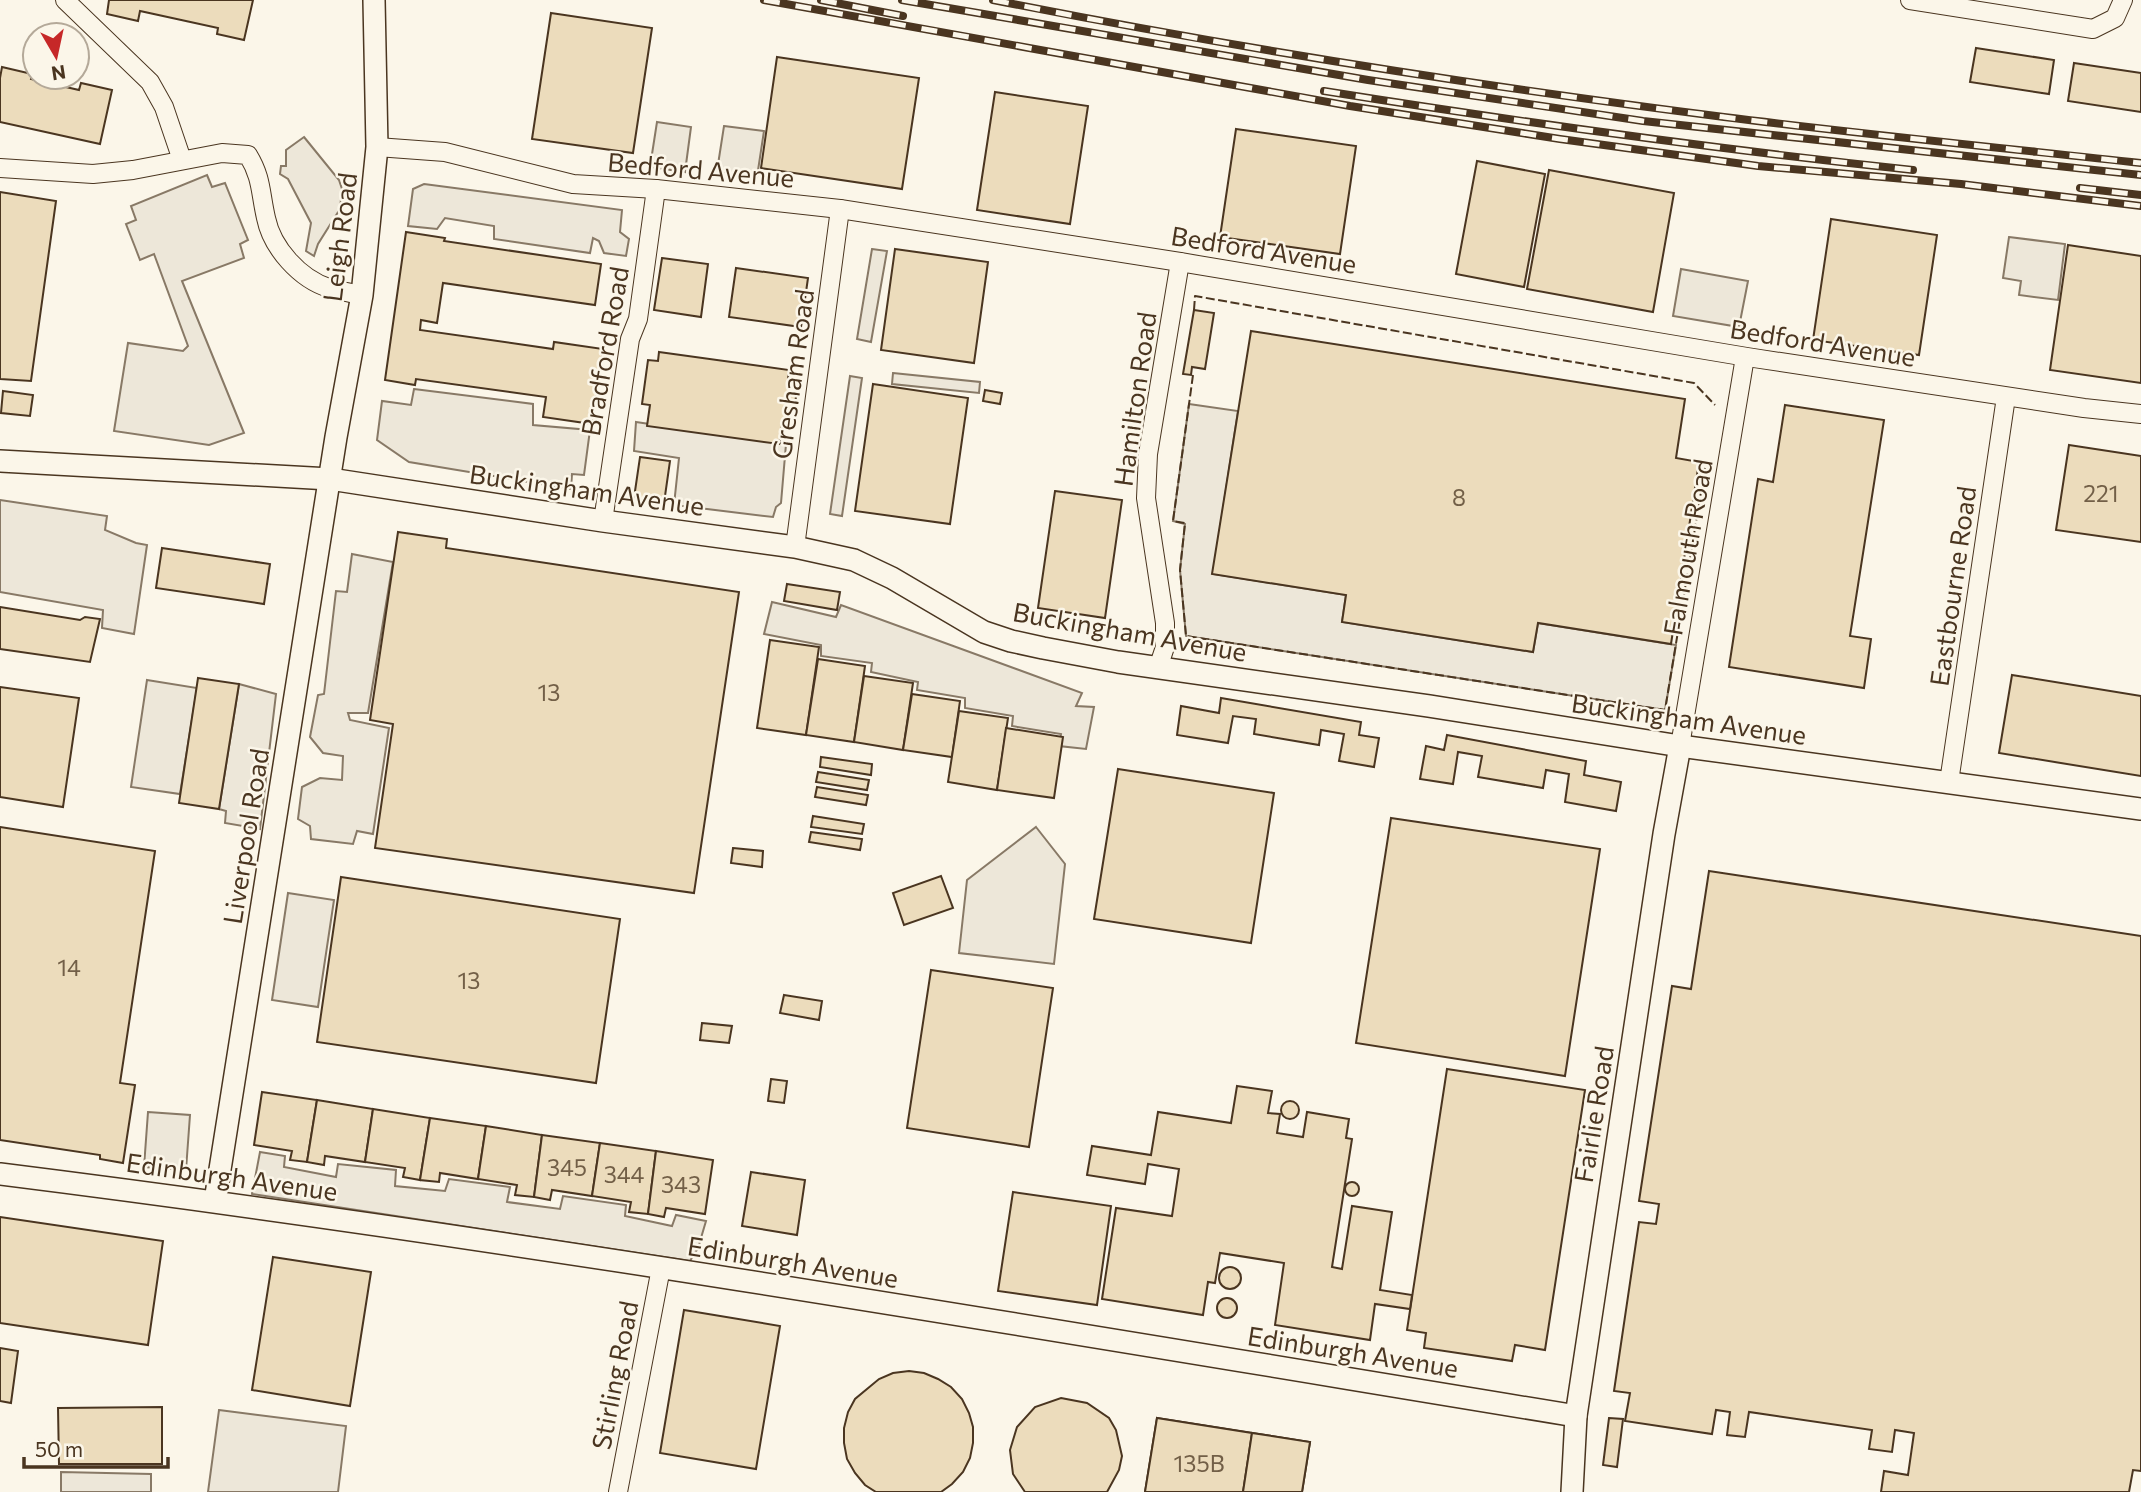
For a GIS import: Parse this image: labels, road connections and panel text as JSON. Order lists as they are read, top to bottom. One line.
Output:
{"streets":{"street":["Bedford Avenue","Leigh Road","Bradford Road","Gresham Road","Hamilton Road","Buckingham Avenue","Falmouth Road","Eastbourne Road","Liverpool Road","Fairlie Road","Edinburgh Avenue","Stirling Road"]},"crossings":[["Bedford Avenue","Leigh Road"],["Bedford Avenue","Bradford Road"],["Bedford Avenue","Gresham Road"],["Bedford Avenue","Hamilton Road"],["Bedford Avenue","Falmouth Road"],["Bedford Avenue","Eastbourne Road"],["Leigh Road","Buckingham Avenue"],["Leigh Road","Liverpool Road"],["Bradford Road","Buckingham Avenue"],["Gresham Road","Buckingham Avenue"],["Hamilton Road","Buckingham Avenue"],["Buckingham Avenue","Falmouth Road"],["Buckingham Avenue","Eastbourne Road"],["Buckingham Avenue","Liverpool Road"],["Buckingham Avenue","Fairlie Road"],["Falmouth Road","Fairlie Road"],["Liverpool Road","Edinburgh Avenue"],["Fairlie Road","Edinburgh Avenue"],["Edinburgh Avenue","Stirling Road"]],"house_numbers":["221","8","13","14","13","345","344","343","135B"],"scale_bar":"50 m","north":"bottom"}
